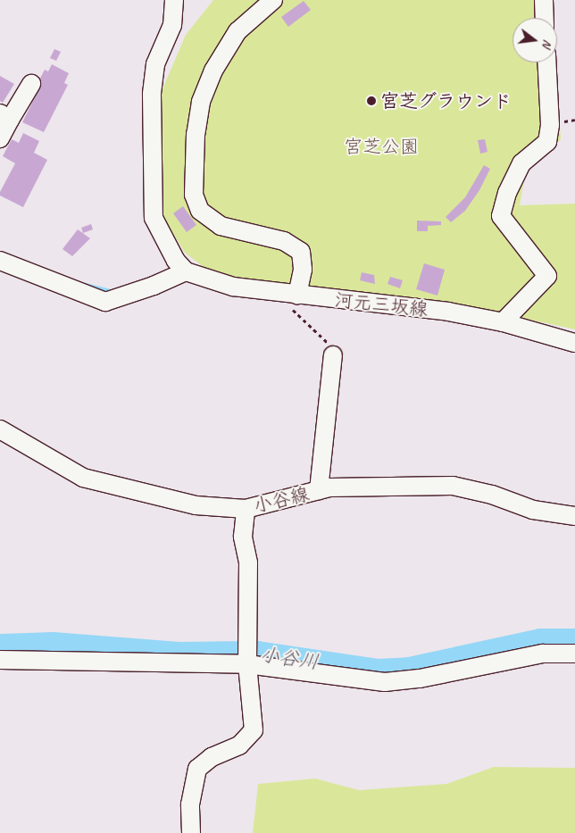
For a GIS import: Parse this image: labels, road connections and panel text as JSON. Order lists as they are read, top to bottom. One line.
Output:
{"streets":{"street":["河元三坂線","小谷線"]},"water":["小谷川"],"parks":["宮芝公園"],"places":["宮芝グラウンド"],"north":"right"}
